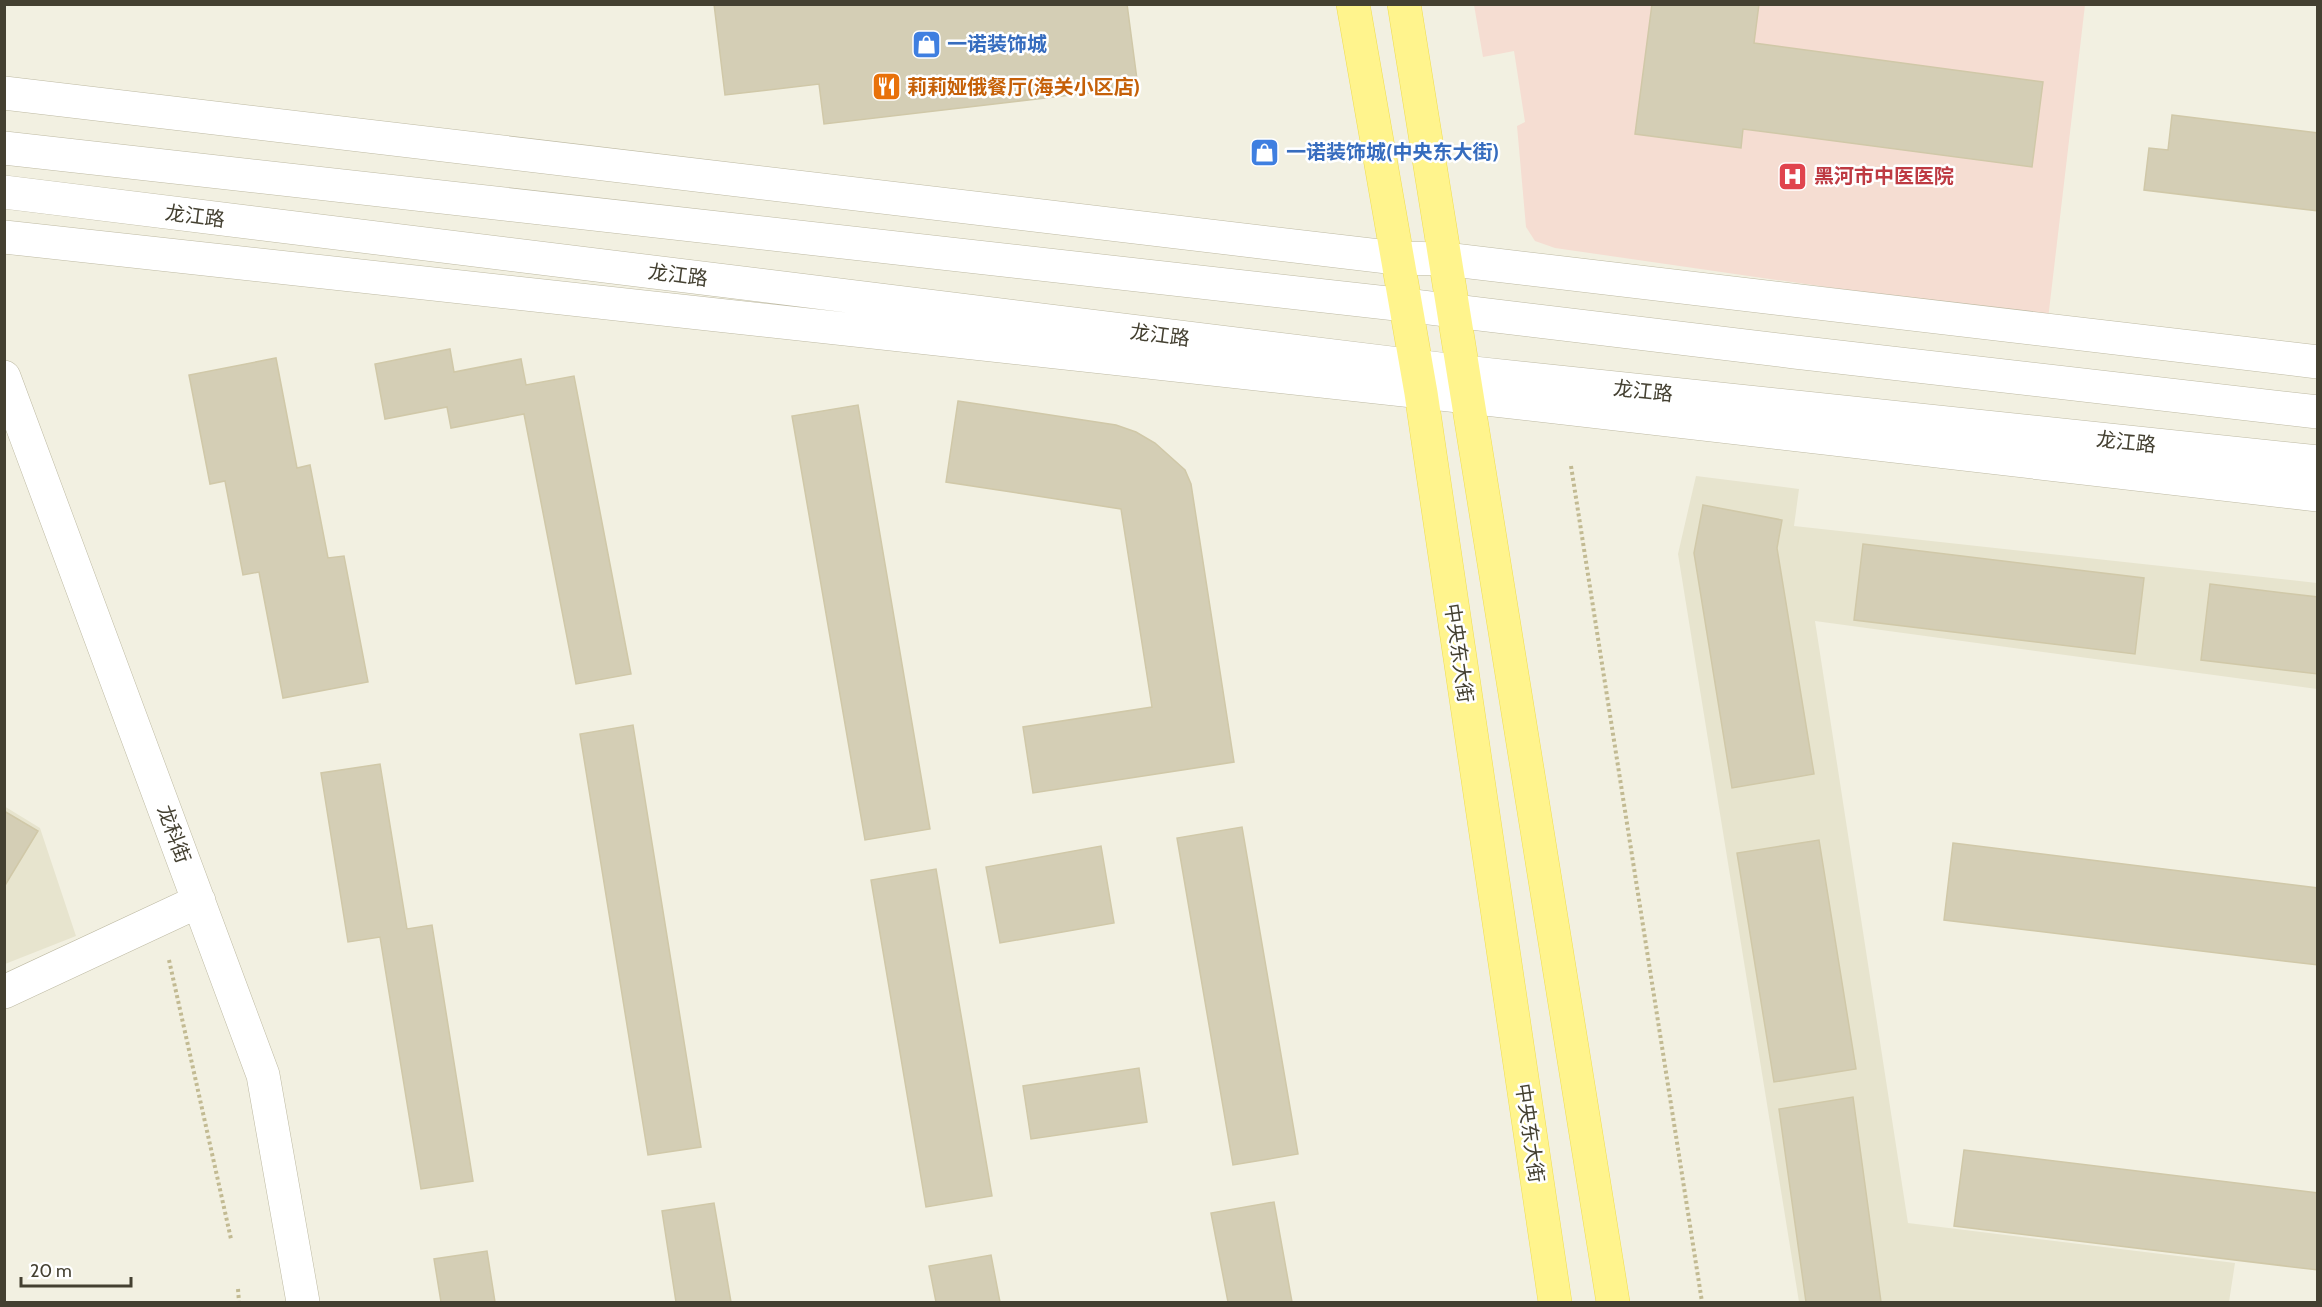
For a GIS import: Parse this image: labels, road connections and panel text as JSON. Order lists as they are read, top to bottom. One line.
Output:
{"streets":{"main road":["中央东大街"],"street":["龙江路","龙科街"]},"crossings":[["龙江路","中央东大街"]],"places":{"shop":["一诺装饰城","一诺装饰城(中央东大街)"],"restaurant":["莉莉娅俄餐厅(海关小区店)"],"hospital":["黑河市中医医院"]},"scale_bar":"20 m"}
